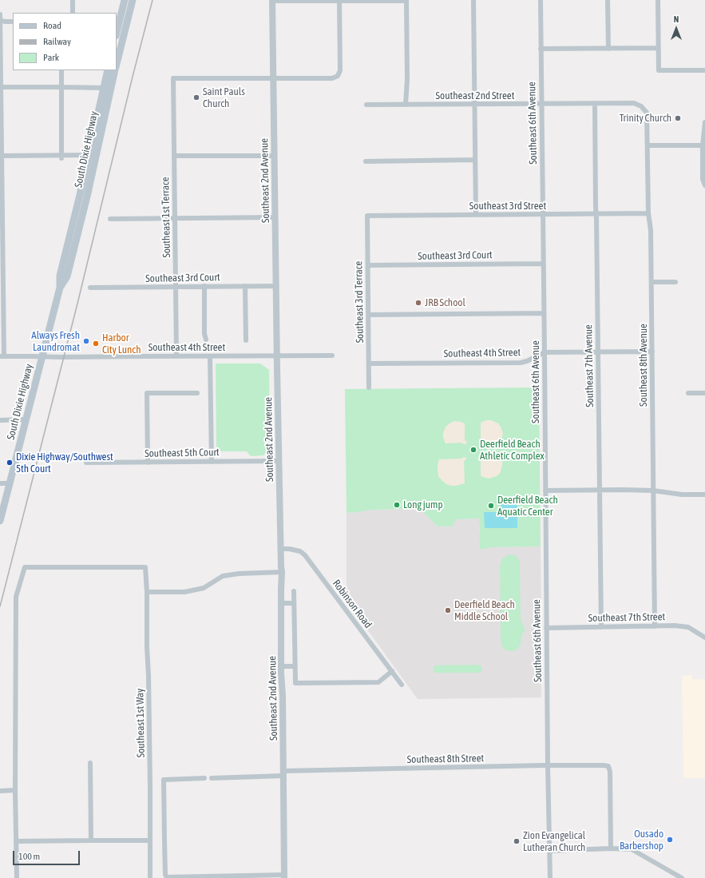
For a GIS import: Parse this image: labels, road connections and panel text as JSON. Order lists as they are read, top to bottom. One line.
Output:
{"streets":{"main road":["South Dixie Highway"],"street":["Southeast 2nd Street","Southeast 6th Avenue","Southeast 2nd Avenue","Southeast 3rd Street","Southeast 1st Terrace","Southeast 3rd Court","Southeast 3rd Terrace","Southeast 4th Street","Southeast 8th Avenue","Southeast 7th Avenue","Southeast 5th Court","Robinson Road","Southeast 7th Street","Southeast 1st Way","Southeast 8th Street"]},"crossings":[["Southeast 2nd Street","Southeast 6th Avenue"],["Southeast 2nd Street","Southeast 8th Avenue"],["Southeast 2nd Street","Southeast 7th Avenue"],["Southeast 6th Avenue","Southeast 3rd Street"],["Southeast 6th Avenue","Southeast 3rd Court"],["Southeast 6th Avenue","Southeast 4th Street"],["Southeast 6th Avenue","Southeast 7th Street"],["Southeast 6th Avenue","Southeast 8th Street"],["South Dixie Highway","Southeast 4th Street"],["Southeast 2nd Avenue","Southeast 1st Terrace"],["Southeast 2nd Avenue","Southeast 3rd Court"],["Southeast 2nd Avenue","Southeast 4th Street"],["Southeast 2nd Avenue","Southeast 5th Court"],["Southeast 2nd Avenue","Robinson Road"],["Southeast 2nd Avenue","Southeast 8th Street"],["Southeast 3rd Street","Southeast 3rd Terrace"],["Southeast 3rd Street","Southeast 8th Avenue"],["Southeast 3rd Street","Southeast 7th Avenue"],["Southeast 1st Terrace","Southeast 3rd Court"],["Southeast 1st Terrace","Southeast 4th Street"],["Southeast 3rd Court","Southeast 3rd Terrace"],["Southeast 3rd Terrace","Southeast 4th Street"],["Southeast 4th Street","Southeast 8th Avenue"],["Southeast 4th Street","Southeast 7th Avenue"],["Southeast 8th Avenue","Southeast 7th Street"],["Southeast 7th Avenue","Southeast 7th Street"]],"places":["Saint Pauls Church","Trinity Church","JRB School","Always Fresh Laundromat","Harbor City Lunch","Deerfield Beach Athletic Complex","Dixie Highway/Southwest 5th Court","Long jump","Deerfield Beach Aquatic Center","Deerfield Beach Middle School","Ousado Barbershop","Zion Evangelical Lutheran Church"],"legend":["Road","Railway","Park"],"scale_bar":"100 m","north":"top"}
